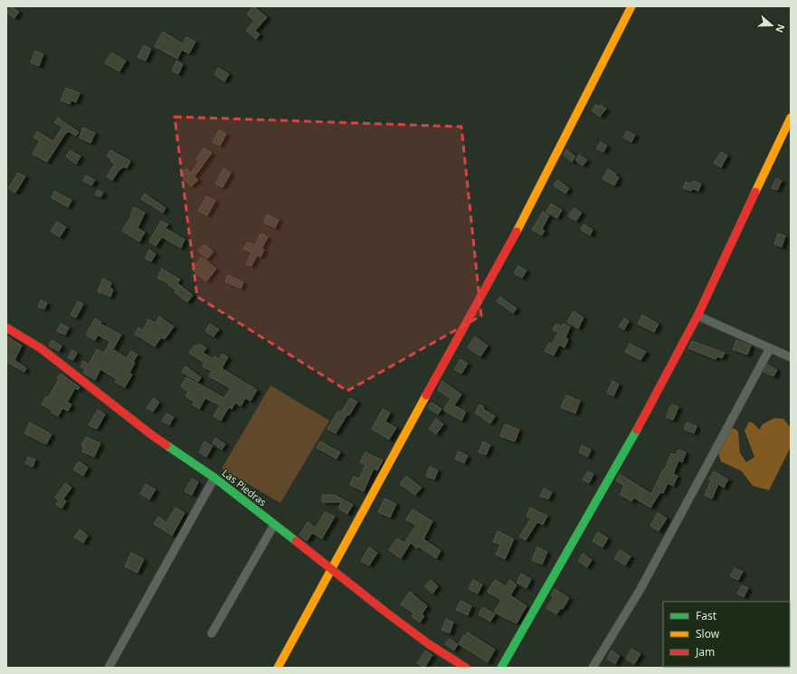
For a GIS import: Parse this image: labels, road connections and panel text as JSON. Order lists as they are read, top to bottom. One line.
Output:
{"streets":{"street":["Las Piedras"]},"legend":["Fast","Slow","Jam"],"north":"right"}
